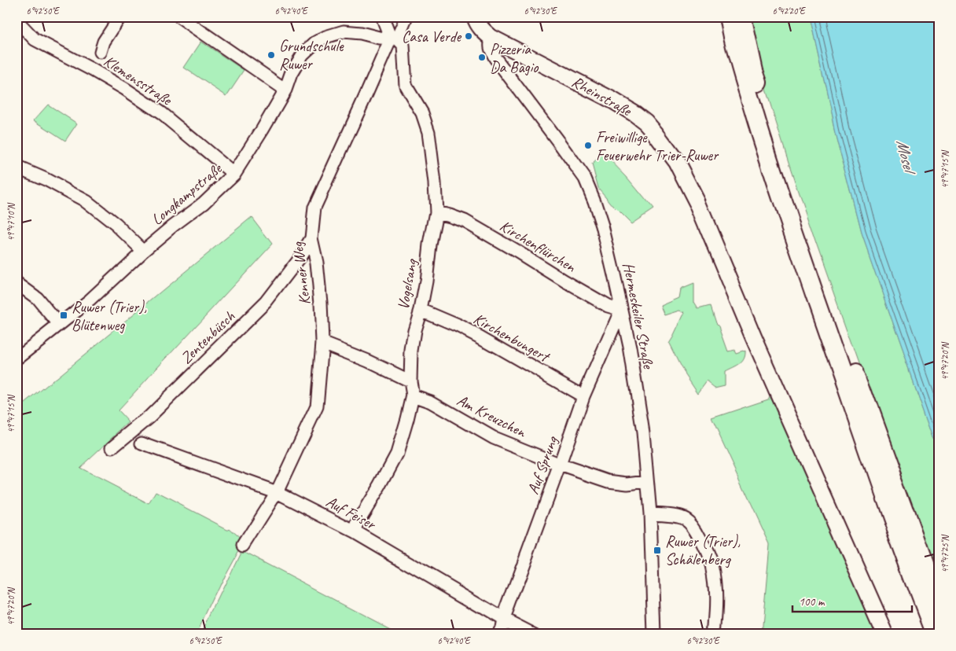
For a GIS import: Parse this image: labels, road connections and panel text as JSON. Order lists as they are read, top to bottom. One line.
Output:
{"streets":{"main road":["Rheinstraße"],"street":["Klemensstraße","Longkampstraße","Kirchenflürchen","Kenner Weg","Vogelsang","Hermeskeiler Straße","Zentenbüsch","Kirchenbungert","Am Kreuzchen","Auf Sprung","Auf Feiser"]},"crossings":[["Klemensstraße","Longkampstraße"],["Rheinstraße","Hermeskeiler Straße"],["Longkampstraße","Kenner Weg"],["Longkampstraße","Vogelsang"],["Kirchenflürchen","Vogelsang"],["Kirchenflürchen","Hermeskeiler Straße"],["Kirchenflürchen","Auf Sprung"],["Kenner Weg","Vogelsang"],["Kenner Weg","Zentenbüsch"],["Kenner Weg","Auf Feiser"],["Vogelsang","Kirchenbungert"],["Vogelsang","Am Kreuzchen"],["Vogelsang","Auf Feiser"],["Hermeskeiler Straße","Am Kreuzchen"],["Hermeskeiler Straße","Auf Sprung"],["Kirchenbungert","Auf Sprung"],["Am Kreuzchen","Auf Sprung"],["Auf Sprung","Auf Feiser"]],"water":["Mosel"],"places":{"other":["Casa Verde","Grundschule Ruwer","Pizzeria Da Bagio","Freiwillige Feuerwehr Trier-Ruwer"],"transit":["Ruwer (Trier), Blütenweg","Ruwer (Trier), Schälenberg"]},"scale_bar":"100 m","coordinates":["6°42'50\"E","6°42'40\"E","6°42'30\"E","6°42'20\"E","49°47'15\"N","49°47'10\"N","49°47'20\"N","49°47'25\"N"]}
